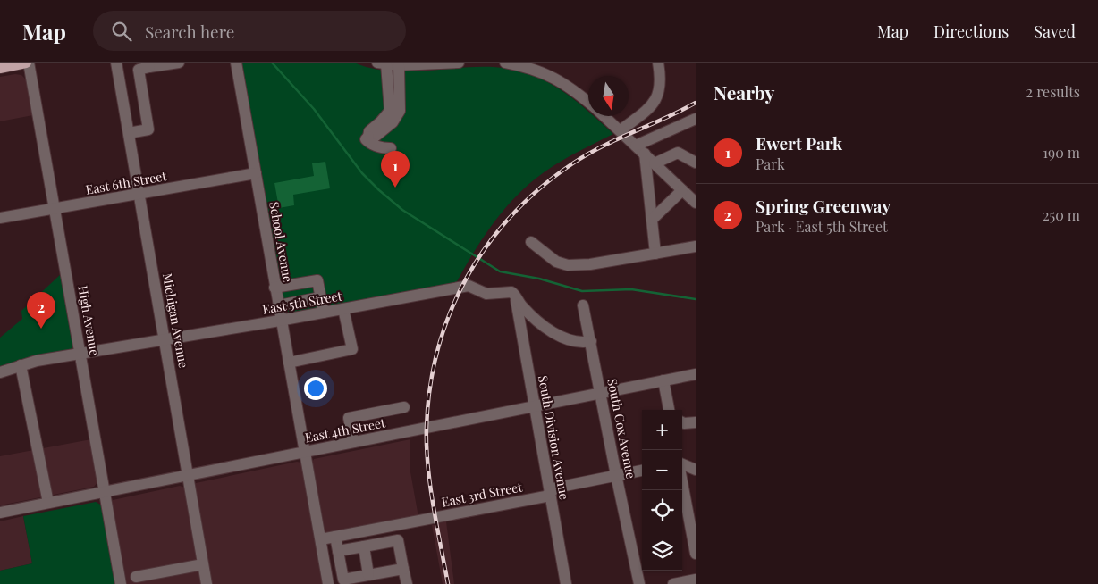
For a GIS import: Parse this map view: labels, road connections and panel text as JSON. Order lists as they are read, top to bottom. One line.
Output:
{"streets":{"street":["East 6th Street","School Avenue","East 5th Street","High Avenue","Michigan Avenue","South Cox Avenue","East 4th Street","South Division Avenue","East 3rd Street"]},"crossings":[["East 6th Street","School Avenue"],["East 6th Street","High Avenue"],["East 6th Street","Michigan Avenue"],["School Avenue","East 5th Street"],["School Avenue","East 4th Street"],["School Avenue","East 3rd Street"],["East 5th Street","High Avenue"],["East 5th Street","Michigan Avenue"],["East 5th Street","South Division Avenue"],["High Avenue","East 4th Street"],["Michigan Avenue","East 4th Street"],["South Cox Avenue","East 4th Street"],["South Cox Avenue","East 3rd Street"],["East 4th Street","South Division Avenue"],["South Division Avenue","East 3rd Street"]],"north":"bottom","page":{"header":"Map","search":"Search here","nav":["Map","Directions","Saved"],"heading":["Nearby","2 results"],"list":[{"mark":"1","name":"Ewert Park","note":"Park","value":"190 m"},{"mark":"2","name":"Spring Greenway","note":"Park · East 5th Street","value":"250 m"}],"pins":["1","2"],"map_buttons":["+","−"]}}
